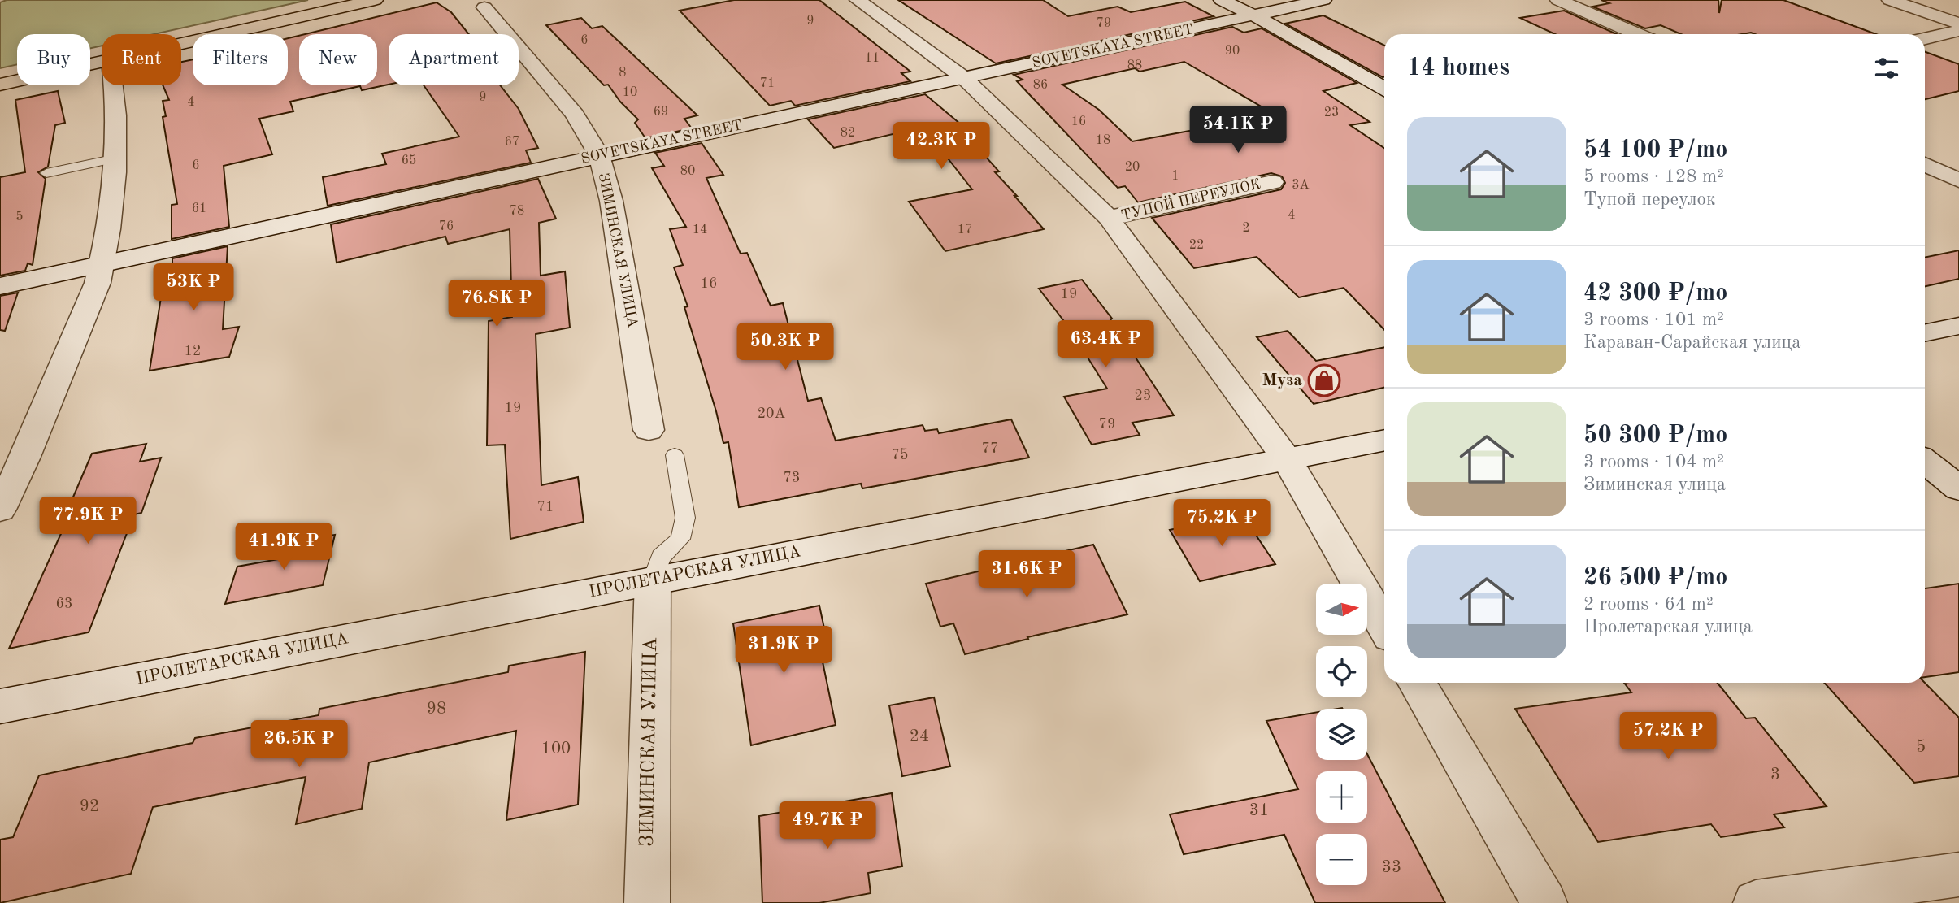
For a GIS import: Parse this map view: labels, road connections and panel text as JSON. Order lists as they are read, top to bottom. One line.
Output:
{"streets":{"street":["SOVETSKAYA STREET","ТУПОЙ ПЕРЕУЛОК","ЗИМИНСКАЯ УЛИЦА","ПРОЛЕТАРСКАЯ УЛИЦА"]},"crossings":[["SOVETSKAYA STREET","ЗИМИНСКАЯ УЛИЦА"],["ЗИМИНСКАЯ УЛИЦА","ПРОЛЕТАРСКАЯ УЛИЦА"]],"places":{"shop":["Муза"]},"house_numbers":["9","79","6","90","11","88","8","71","86","10","9","4","69","23","16","82","18","67","65","6","20","80","1","3А","61","78","4","5","76","2","14","17","22","16","19","12","23","19","20А","79","77","75","73","71","63","98","24","5","100","3","92","31","33"],"north":"right","page":{"chip":["Buy","Rent","Filters","New","Apartment"],"heading":"14 homes","list":[{"name":"54 100 ₽/mo","note":"5 rooms · 128 m² · Тупой переулок"},{"name":"42 300 ₽/mo","note":"3 rooms · 101 m² · Караван-Сарайская улица"},{"name":"50 300 ₽/mo","note":"3 rooms · 104 m² · Зиминская улица"},{"name":"26 500 ₽/mo","note":"2 rooms · 64 m² · Пролетарская улица"}],"price":["54.1K ₽","42.3K ₽","53K ₽","76.8K ₽","63.4K ₽","50.3K ₽","77.9K ₽","75.2K ₽","41.9K ₽","31.6K ₽","31.9K ₽","57.2K ₽","26.5K ₽","49.7K ₽"],"map_buttons":["+","−"]}}
